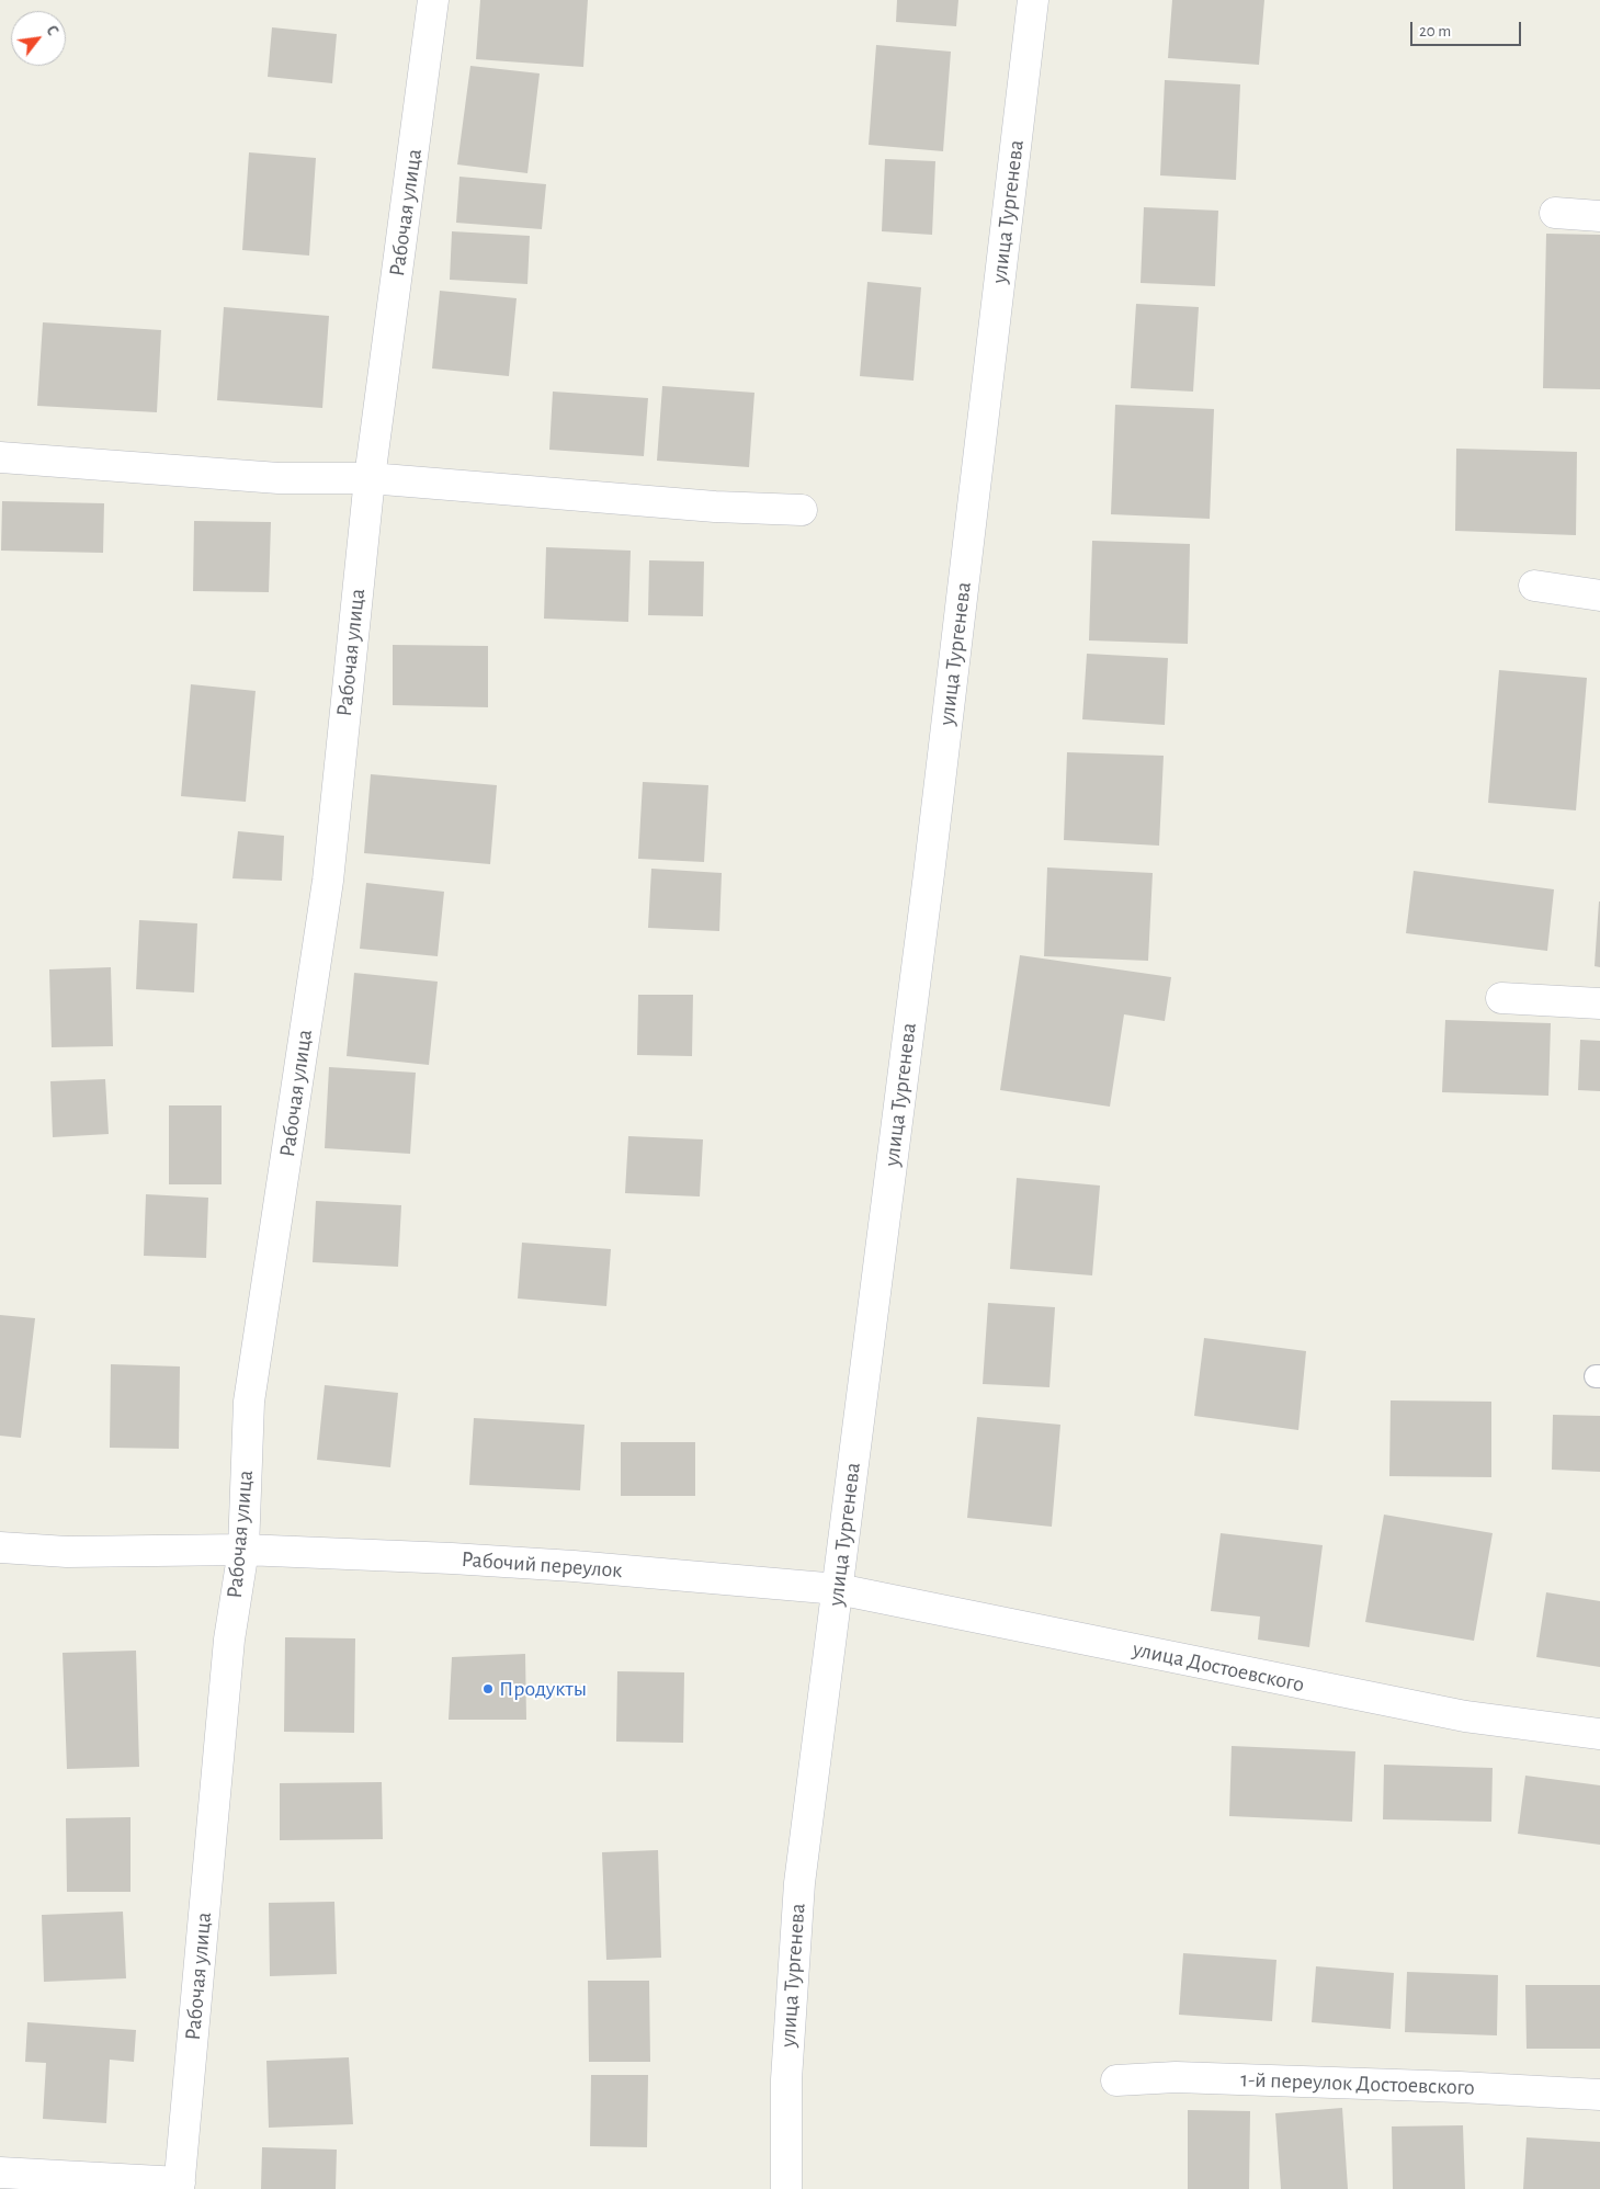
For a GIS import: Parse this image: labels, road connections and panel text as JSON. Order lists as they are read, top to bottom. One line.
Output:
{"streets":{"street":["улица Тургенева","Рабочая улица","Рабочий переулок","улица Достоевского","1-й переулок Достоевского"]},"crossings":[["улица Тургенева","Рабочий переулок"],["улица Тургенева","улица Достоевского"],["Рабочая улица","Рабочий переулок"],["Рабочий переулок","улица Достоевского"]],"places":["Продукты"],"scale_bar":"20 m","north":"top right"}
